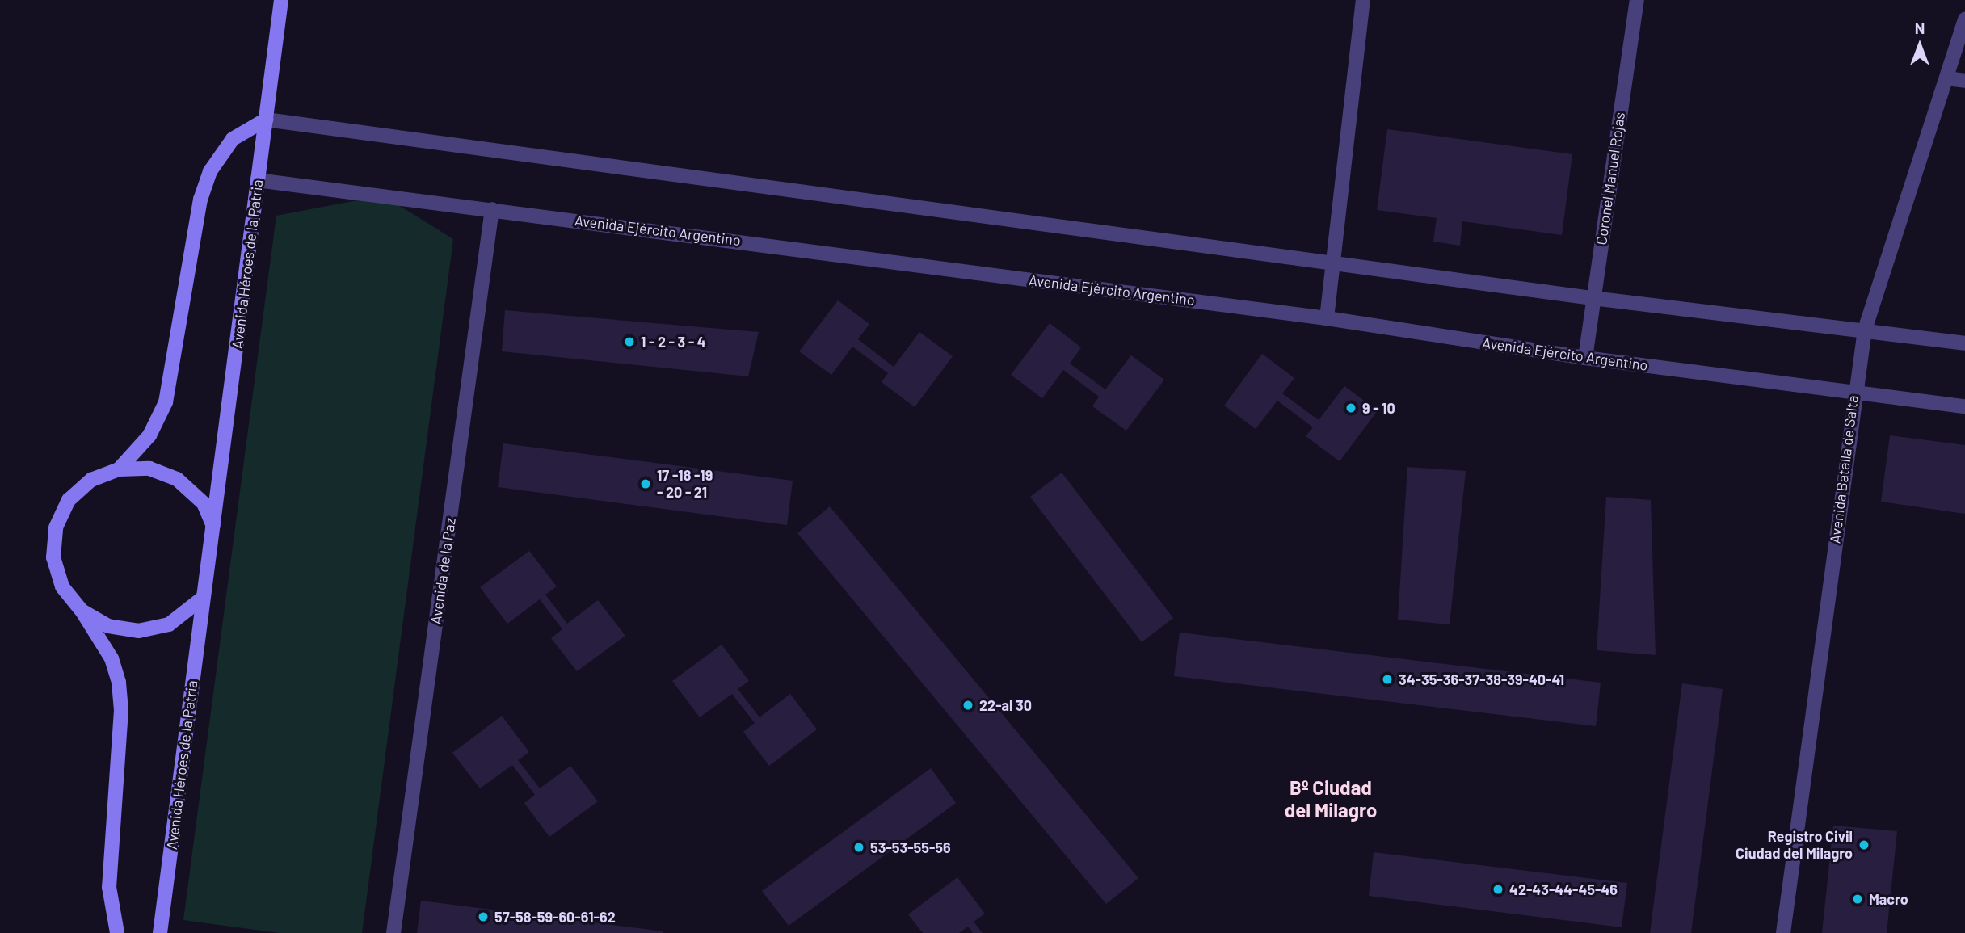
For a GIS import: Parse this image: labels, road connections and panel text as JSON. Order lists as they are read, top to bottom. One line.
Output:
{"streets":{"main road":["Avenida Héroes de la Patria"],"street":["Coronel Manuel Rojas","Avenida Ejército Argentino","Avenida Batalla de Salta","Avenida de la Paz"]},"crossings":[["Coronel Manuel Rojas","Avenida Ejército Argentino"],["Avenida Ejército Argentino","Avenida Héroes de la Patria"],["Avenida Ejército Argentino","Avenida Batalla de Salta"],["Avenida Ejército Argentino","Avenida de la Paz"]],"districts":["Bº Ciudad del Milagro"],"places":["1 - 2 - 3 - 4","9 - 10","17 -18 -19 - 20 - 21","34-35-36-37-38-39-40-41","22-al 30","Registro Civil Ciudad del Milagro","53-53-55-56","42-43-44-45-46","Macro","57-58-59-60-61-62"],"north":"top"}
